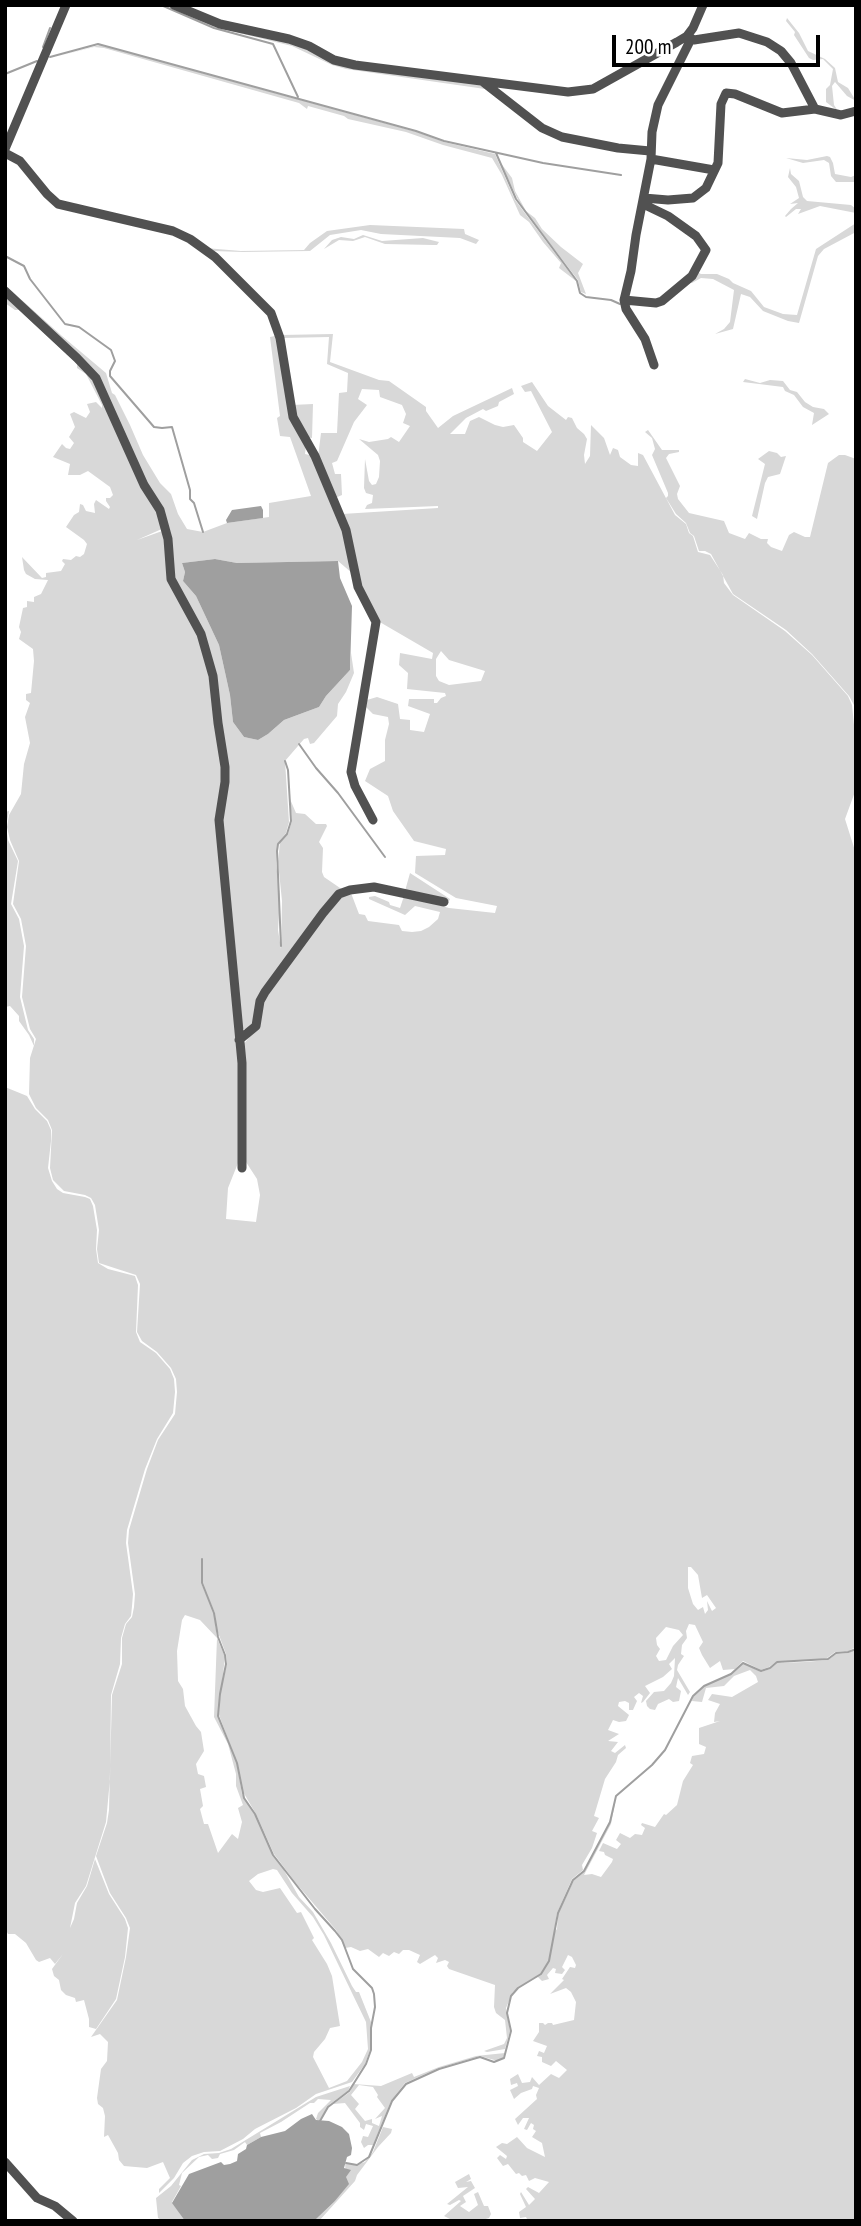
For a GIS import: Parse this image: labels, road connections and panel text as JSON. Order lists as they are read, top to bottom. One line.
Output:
{"scale_bar":"200 m"}
